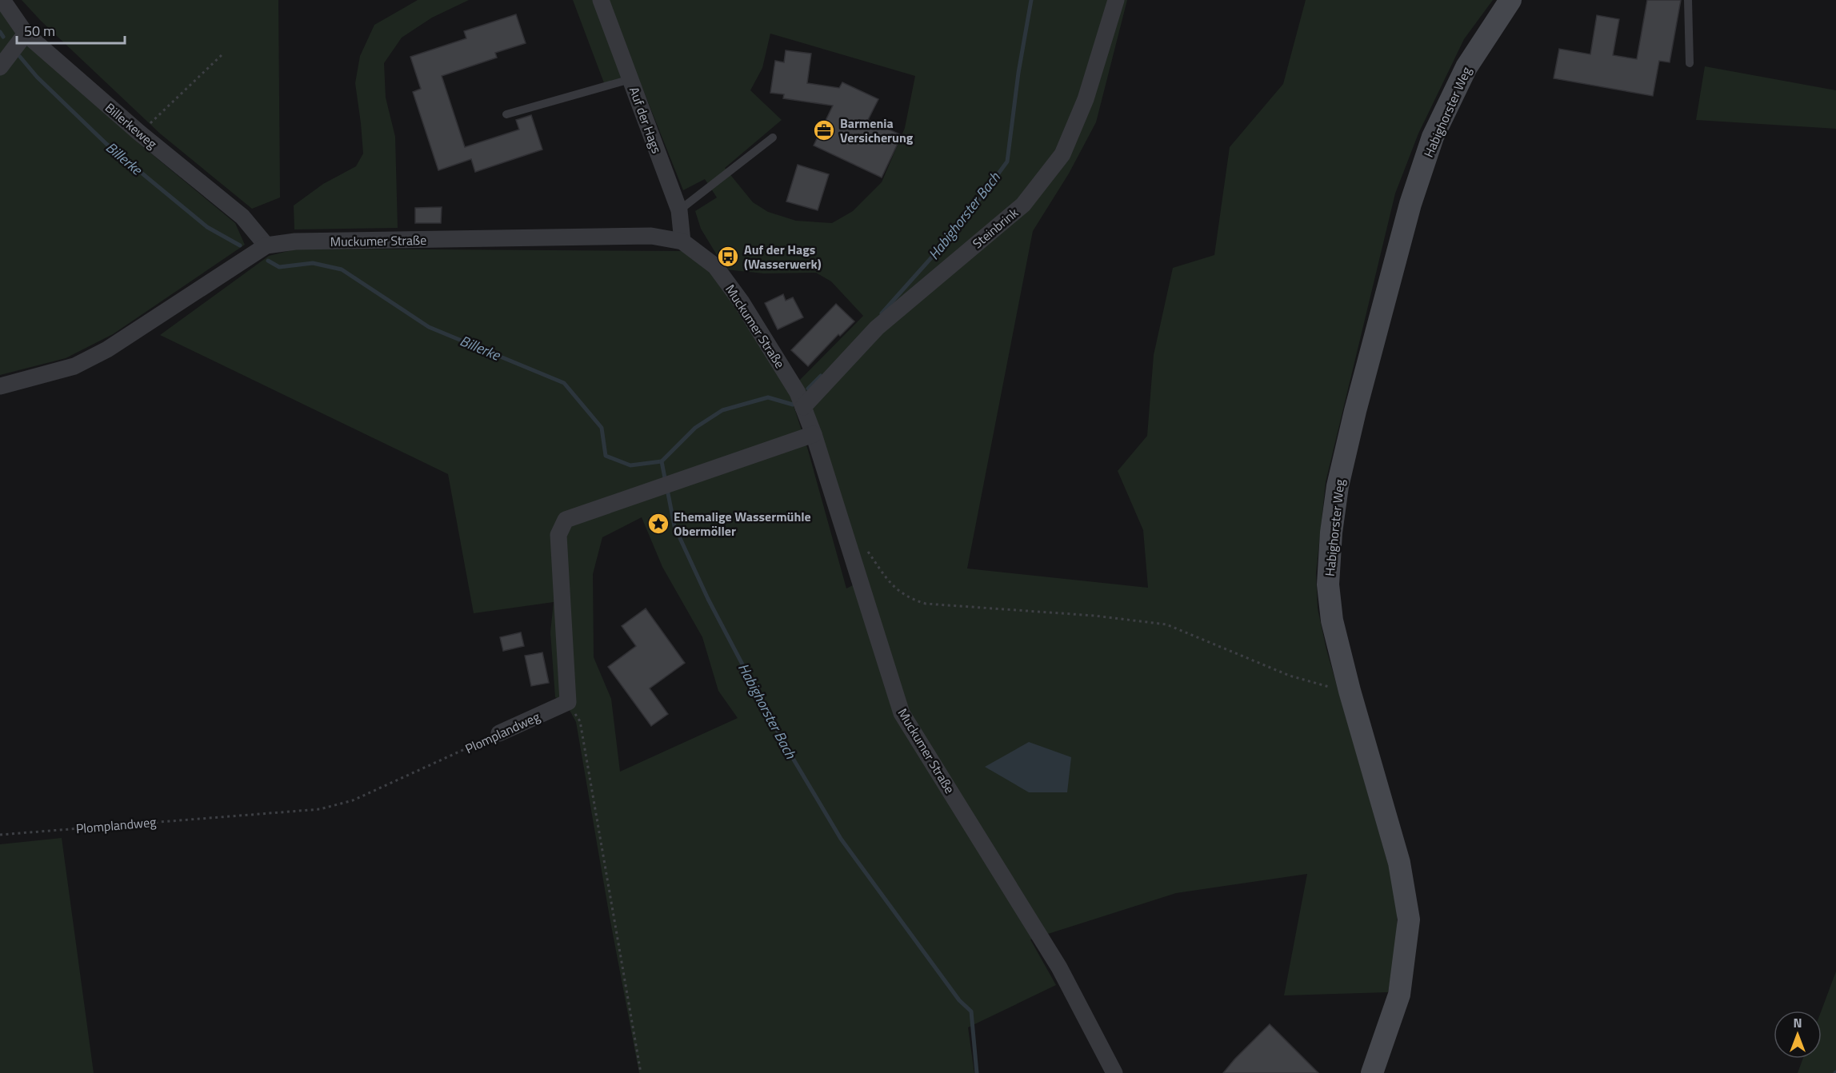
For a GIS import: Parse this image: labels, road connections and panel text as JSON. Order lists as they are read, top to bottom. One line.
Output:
{"streets":{"street":["Habighorster Weg","Auf der Hags","Billerkeweg","Steinbrink","Muckumer Straße","Plomplandweg"]},"crossings":[["Auf der Hags","Muckumer Straße"],["Billerkeweg","Muckumer Straße"],["Steinbrink","Muckumer Straße"]],"water":["Billerke","Habighorster Bach"],"places":{"office":["Barmenia Versicherung"],"bus stop":["Auf der Hags (Wasserwerk)"],"place":["Ehemalige Wassermühle Obermöller"]},"scale_bar":"50 m","north":"top"}
